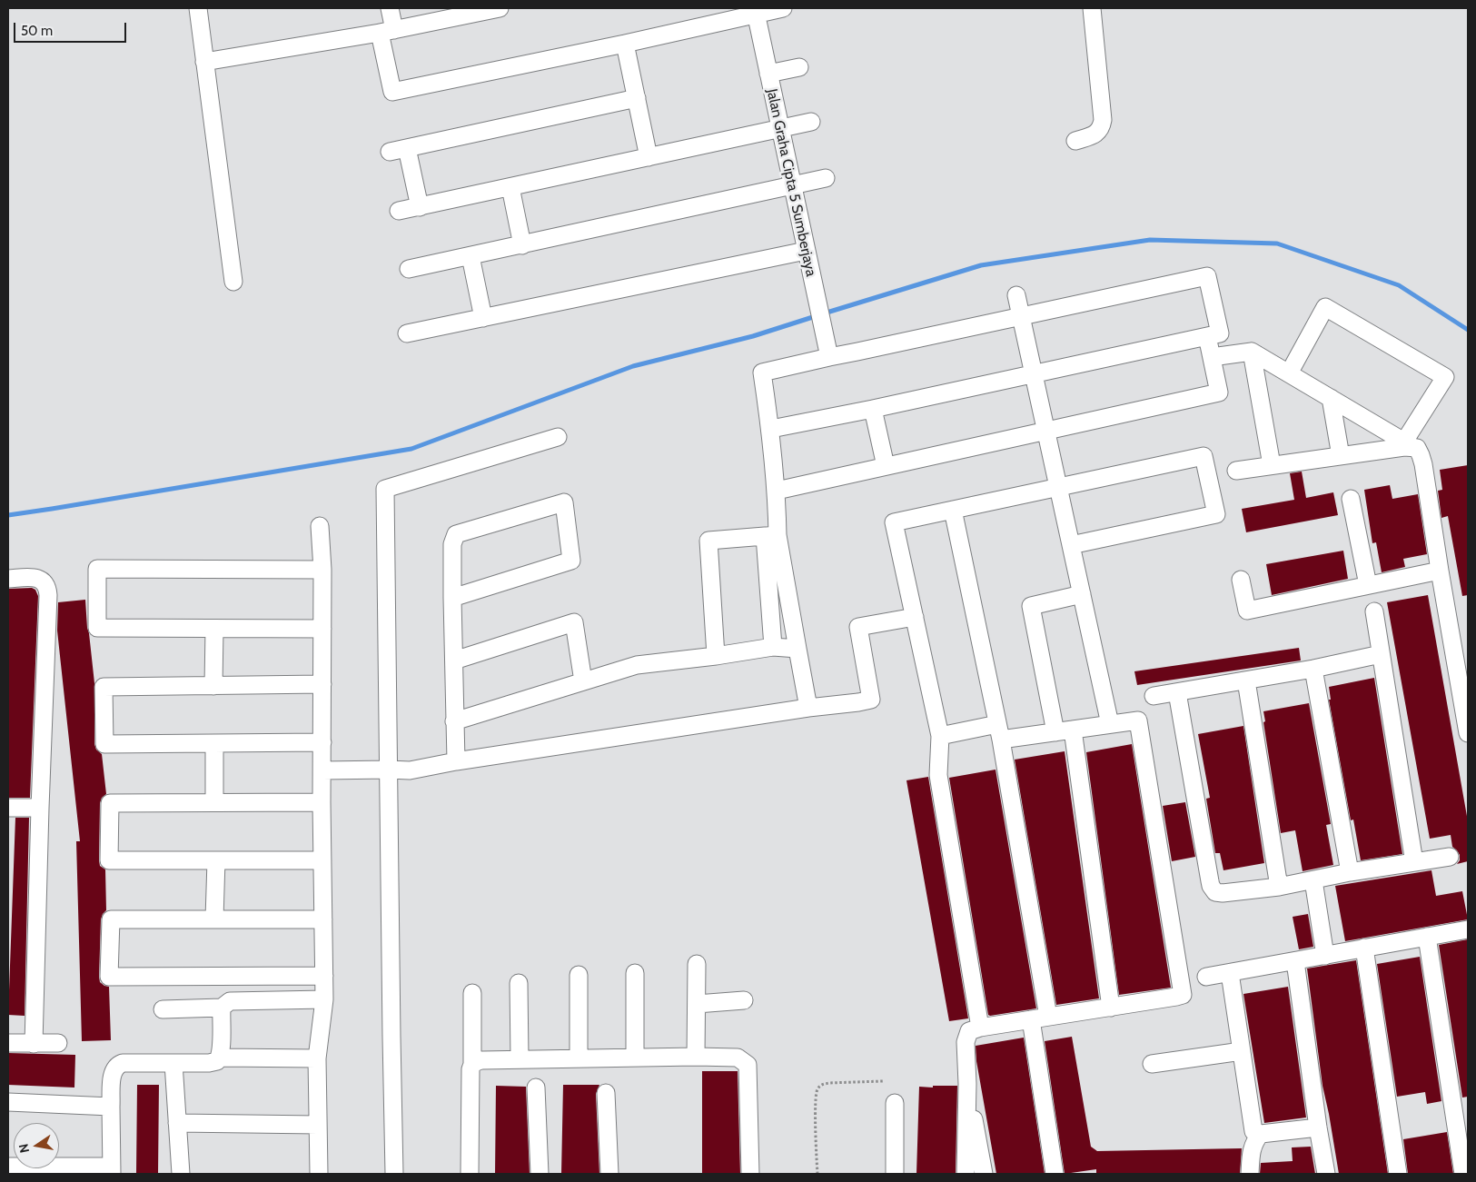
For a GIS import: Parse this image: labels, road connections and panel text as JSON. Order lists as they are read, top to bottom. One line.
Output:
{"streets":{"street":["Jalan Graha Cipta 5 Sumberjaya"]},"scale_bar":"50 m","north":"left"}
